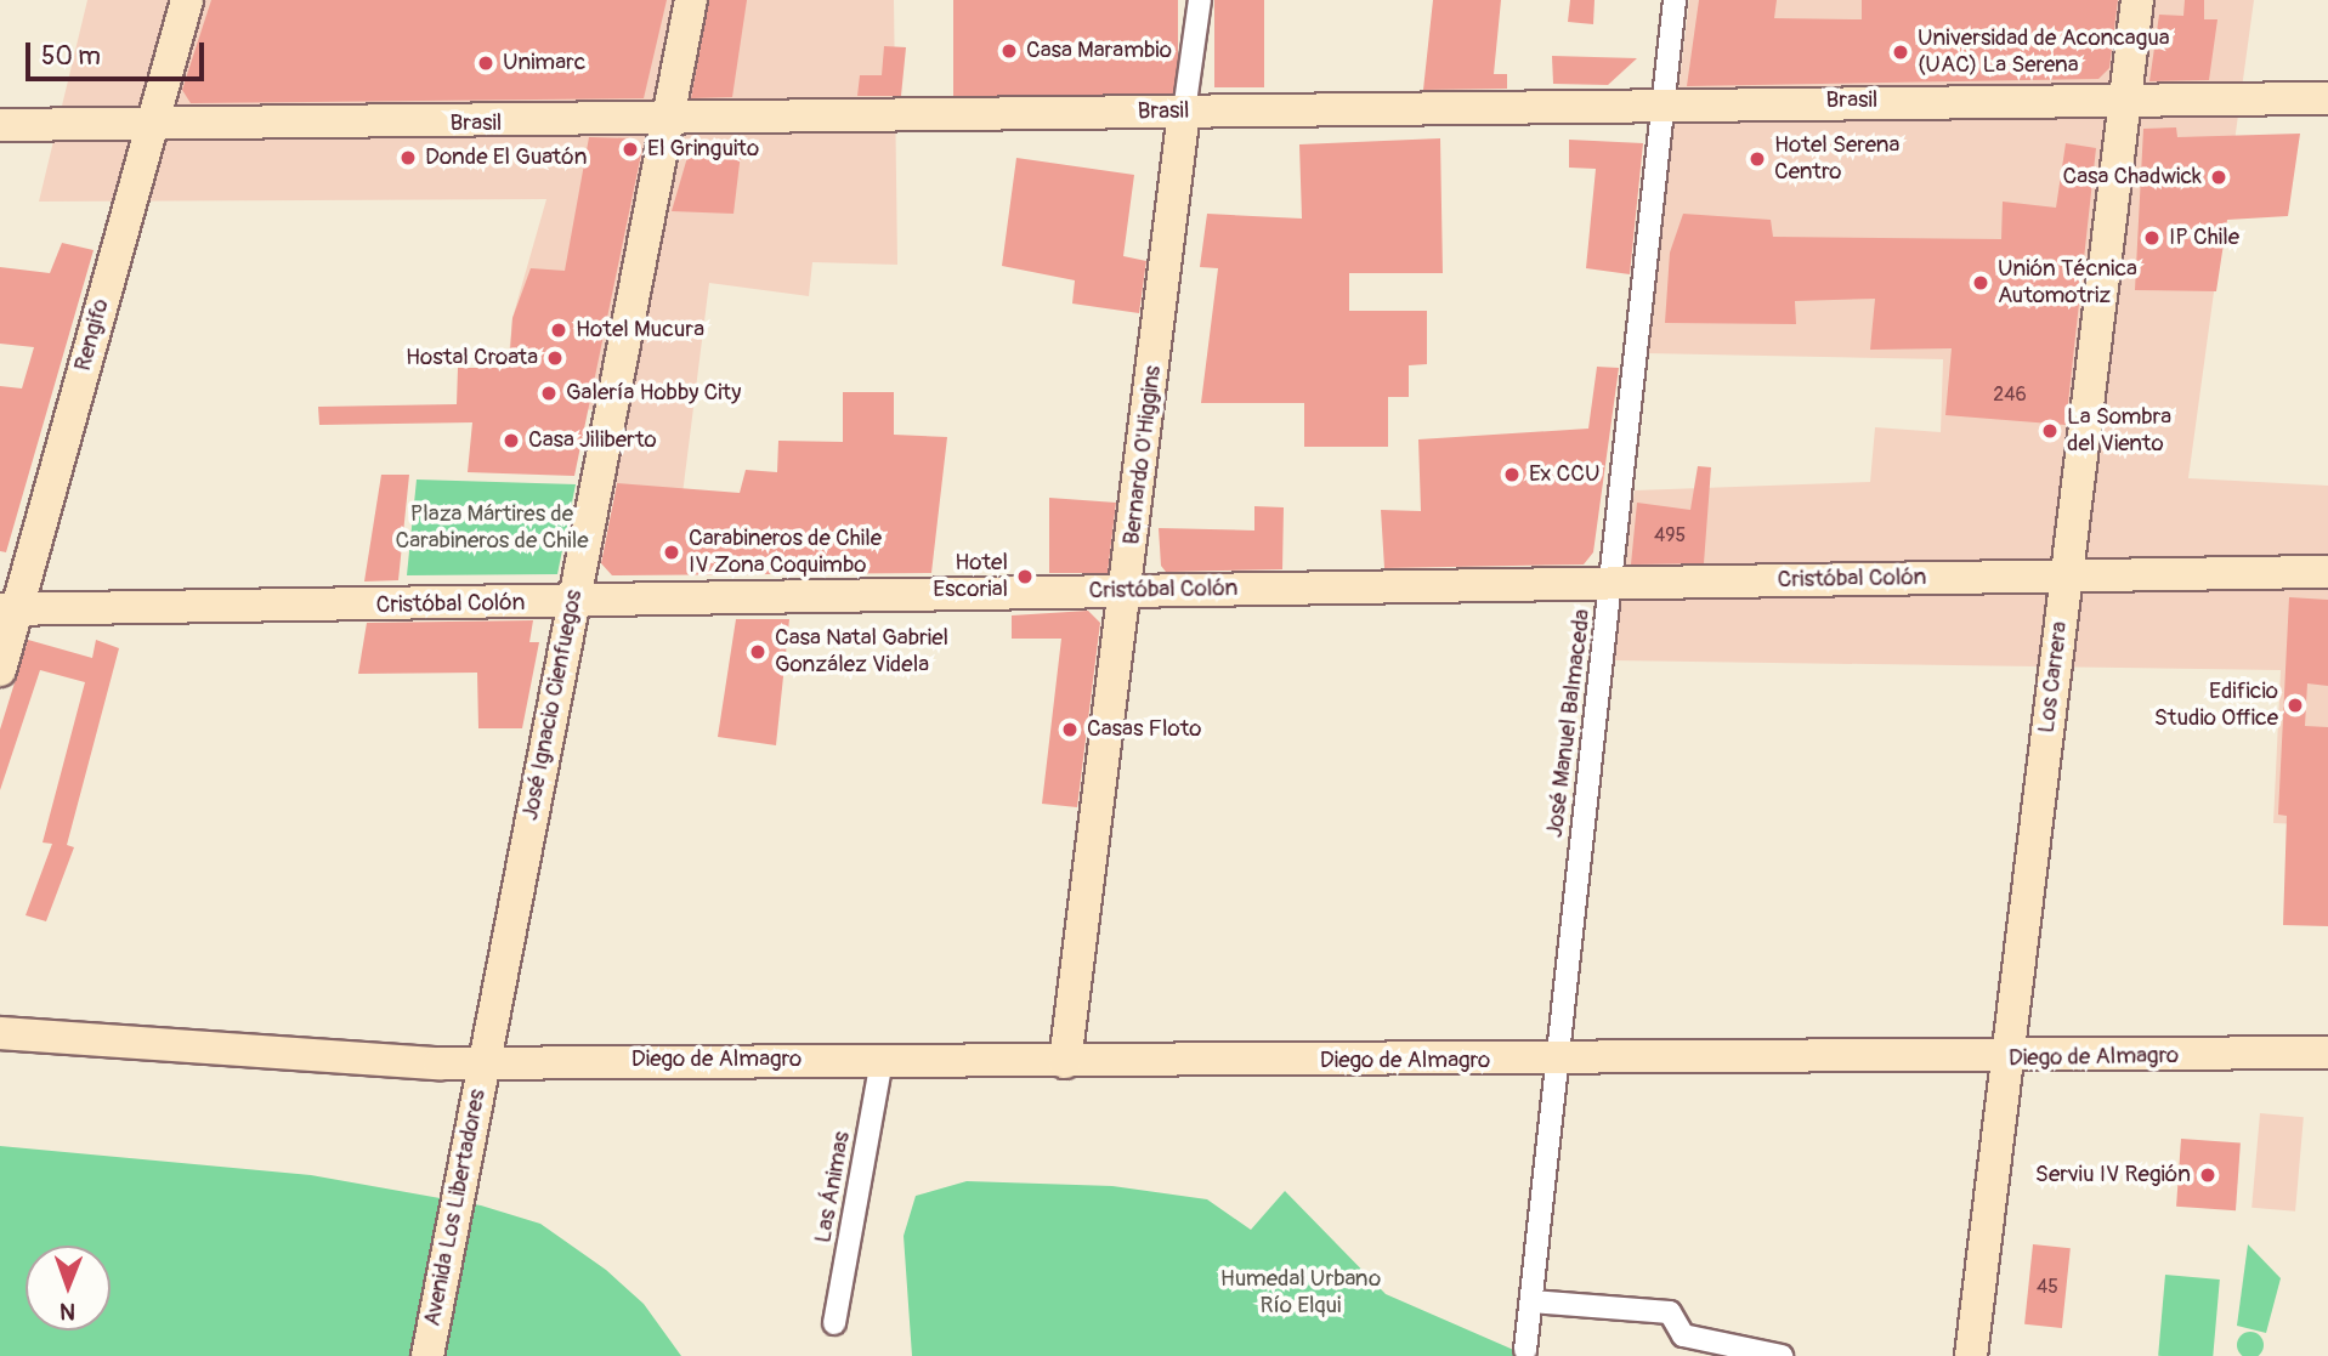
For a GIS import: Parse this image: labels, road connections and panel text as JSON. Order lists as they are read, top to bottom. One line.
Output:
{"streets":{"street":["Brasil","Rengifo","Bernardo O'Higgins","Cristóbal Colón","Los Carrera","José Ignacio Cienfuegos","José Manuel Balmaceda","Diego de Almagro","Las Ánimas","Avenida Los Libertadores"]},"crossings":[["Brasil","Rengifo"],["Brasil","Bernardo O'Higgins"],["Brasil","Los Carrera"],["Brasil","José Ignacio Cienfuegos"],["Brasil","José Manuel Balmaceda"],["Rengifo","Cristóbal Colón"],["Bernardo O'Higgins","Cristóbal Colón"],["Bernardo O'Higgins","Diego de Almagro"],["Cristóbal Colón","Los Carrera"],["Cristóbal Colón","José Ignacio Cienfuegos"],["Cristóbal Colón","José Manuel Balmaceda"],["Los Carrera","Diego de Almagro"],["José Ignacio Cienfuegos","Diego de Almagro"],["José Ignacio Cienfuegos","Avenida Los Libertadores"],["José Manuel Balmaceda","Diego de Almagro"],["Diego de Almagro","Las Ánimas"],["Diego de Almagro","Avenida Los Libertadores"]],"parks":["Plaza Mártires de Carabineros de Chile","Humedal Urbano Río Elqui"],"places":["Casa Marambio","Universidad de Aconcagua (UAC) La Serena","Unimarc","El Gringuito","Donde El Guatón","Hotel Serena Centro","Casa Chadwick","IP Chile","Unión Técnica Automotriz","Hotel Mucura","Hostal Croata","Galería Hobby City","La Sombra del Viento","Casa Jiliberto","Ex CCU","Carabineros de Chile IV Zona Coquimbo","Hotel Escorial","Casa Natal Gabriel González Videla","Edificio Studio Office","Casas Floto","Serviu IV Región"],"house_numbers":["246","495","45"],"scale_bar":"50 m","north":"bottom"}
